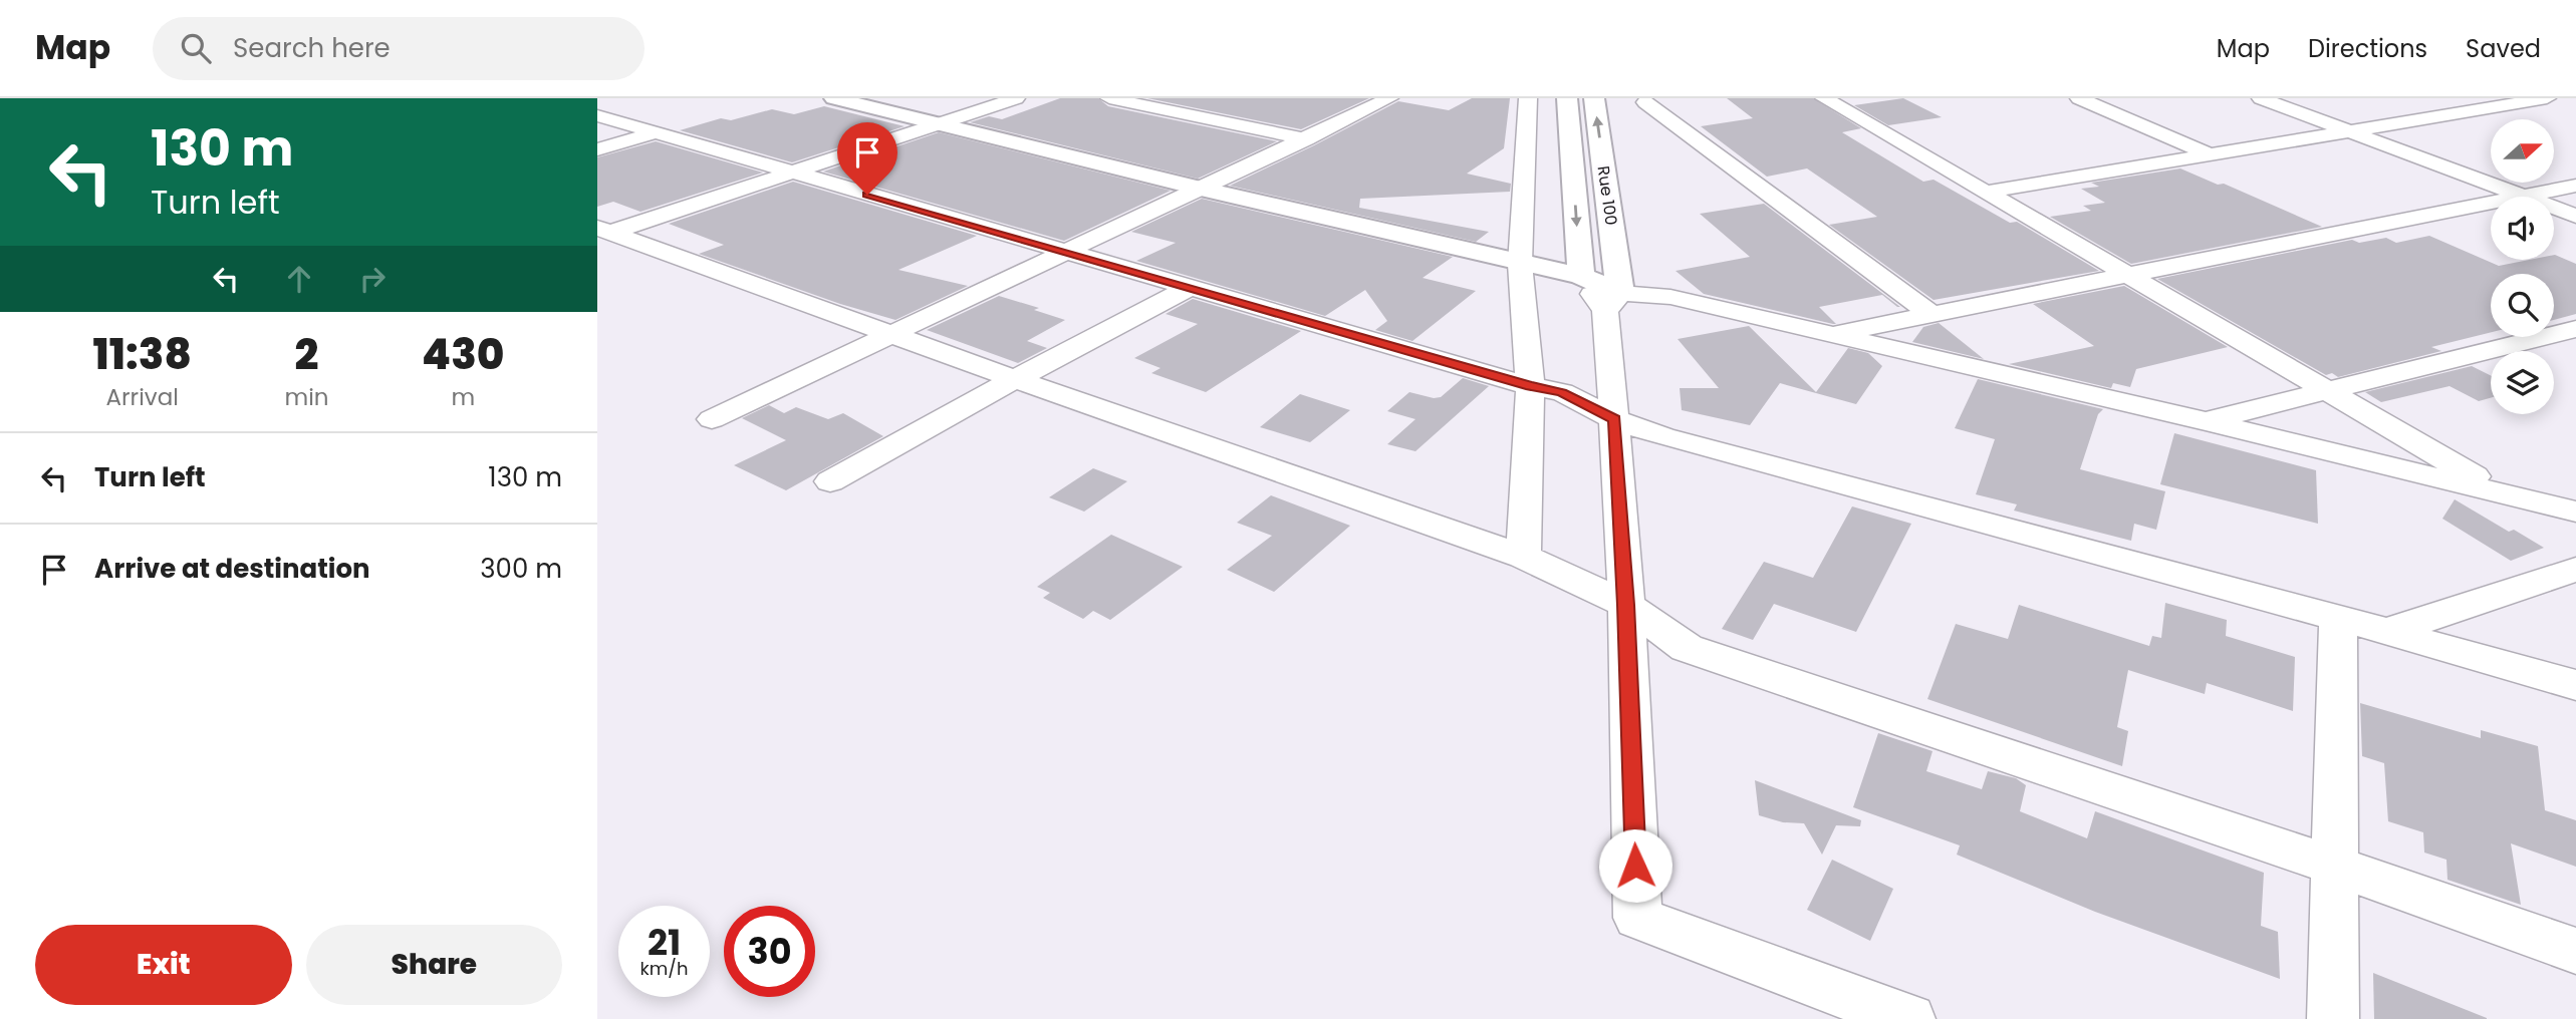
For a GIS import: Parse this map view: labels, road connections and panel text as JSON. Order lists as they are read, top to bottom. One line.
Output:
{"streets":{"street":["Rue 100"]},"north":"right","page":{"header":"Map","search":"Search here","nav":["Map","Directions","Saved"],"turn":["130 m","Turn left"],"eta":["11:38","Arrival","2","min","430","m"],"list":[{"name":"Turn left","value":"130 m"},{"name":"Arrive at destination","value":"300 m"}],"speed":"21 km/h","limit":"30","buttons":["Exit","Share"]}}
